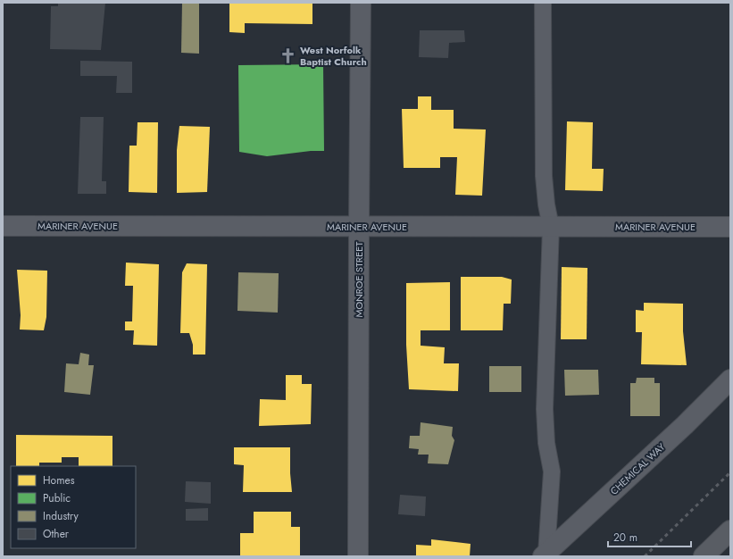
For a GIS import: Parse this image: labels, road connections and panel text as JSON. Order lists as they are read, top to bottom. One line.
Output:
{"streets":{"street":["MARINER AVENUE","MONROE STREET","CHEMICAL WAY"]},"crossings":[["MARINER AVENUE","MONROE STREET"]],"places":{"church":["West Norfolk Baptist Church"]},"legend":["Homes","Public","Industry","Other"],"scale_bar":"20 m"}
